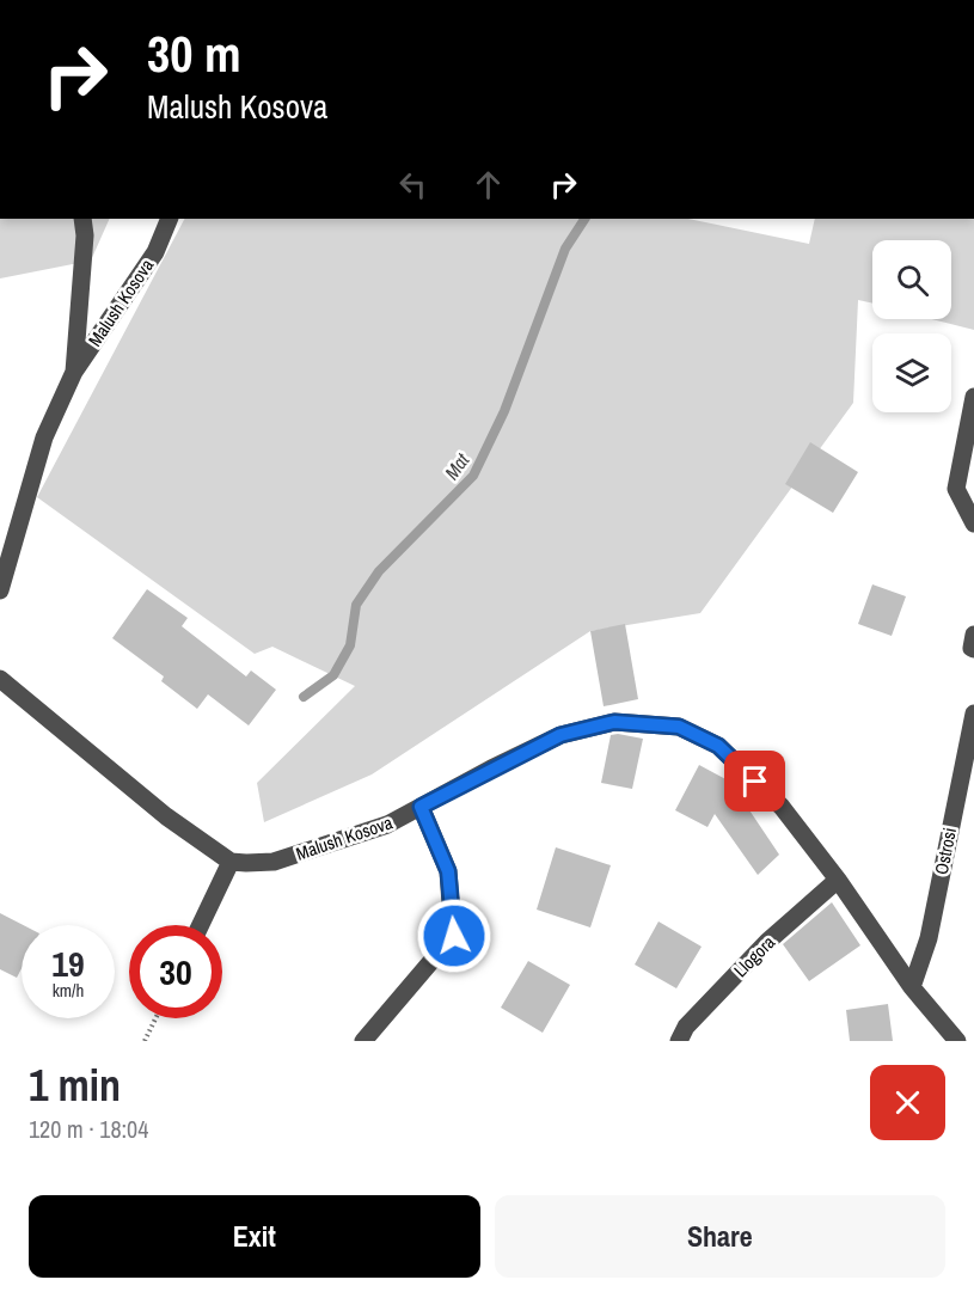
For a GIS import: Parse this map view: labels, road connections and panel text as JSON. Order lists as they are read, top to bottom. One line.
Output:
{"streets":{"street":["Malush Kosova","Ostrosi","Llogora"]},"crossings":[["Malush Kosova","Ostrosi"],["Malush Kosova","Llogora"]],"water":["Mat"],"page":{"turn":["30 m","Malush Kosova"],"speed":"19 km/h","limit":"30","heading":["1 min","120 m · 18:04"],"buttons":["Exit","Share"]}}
